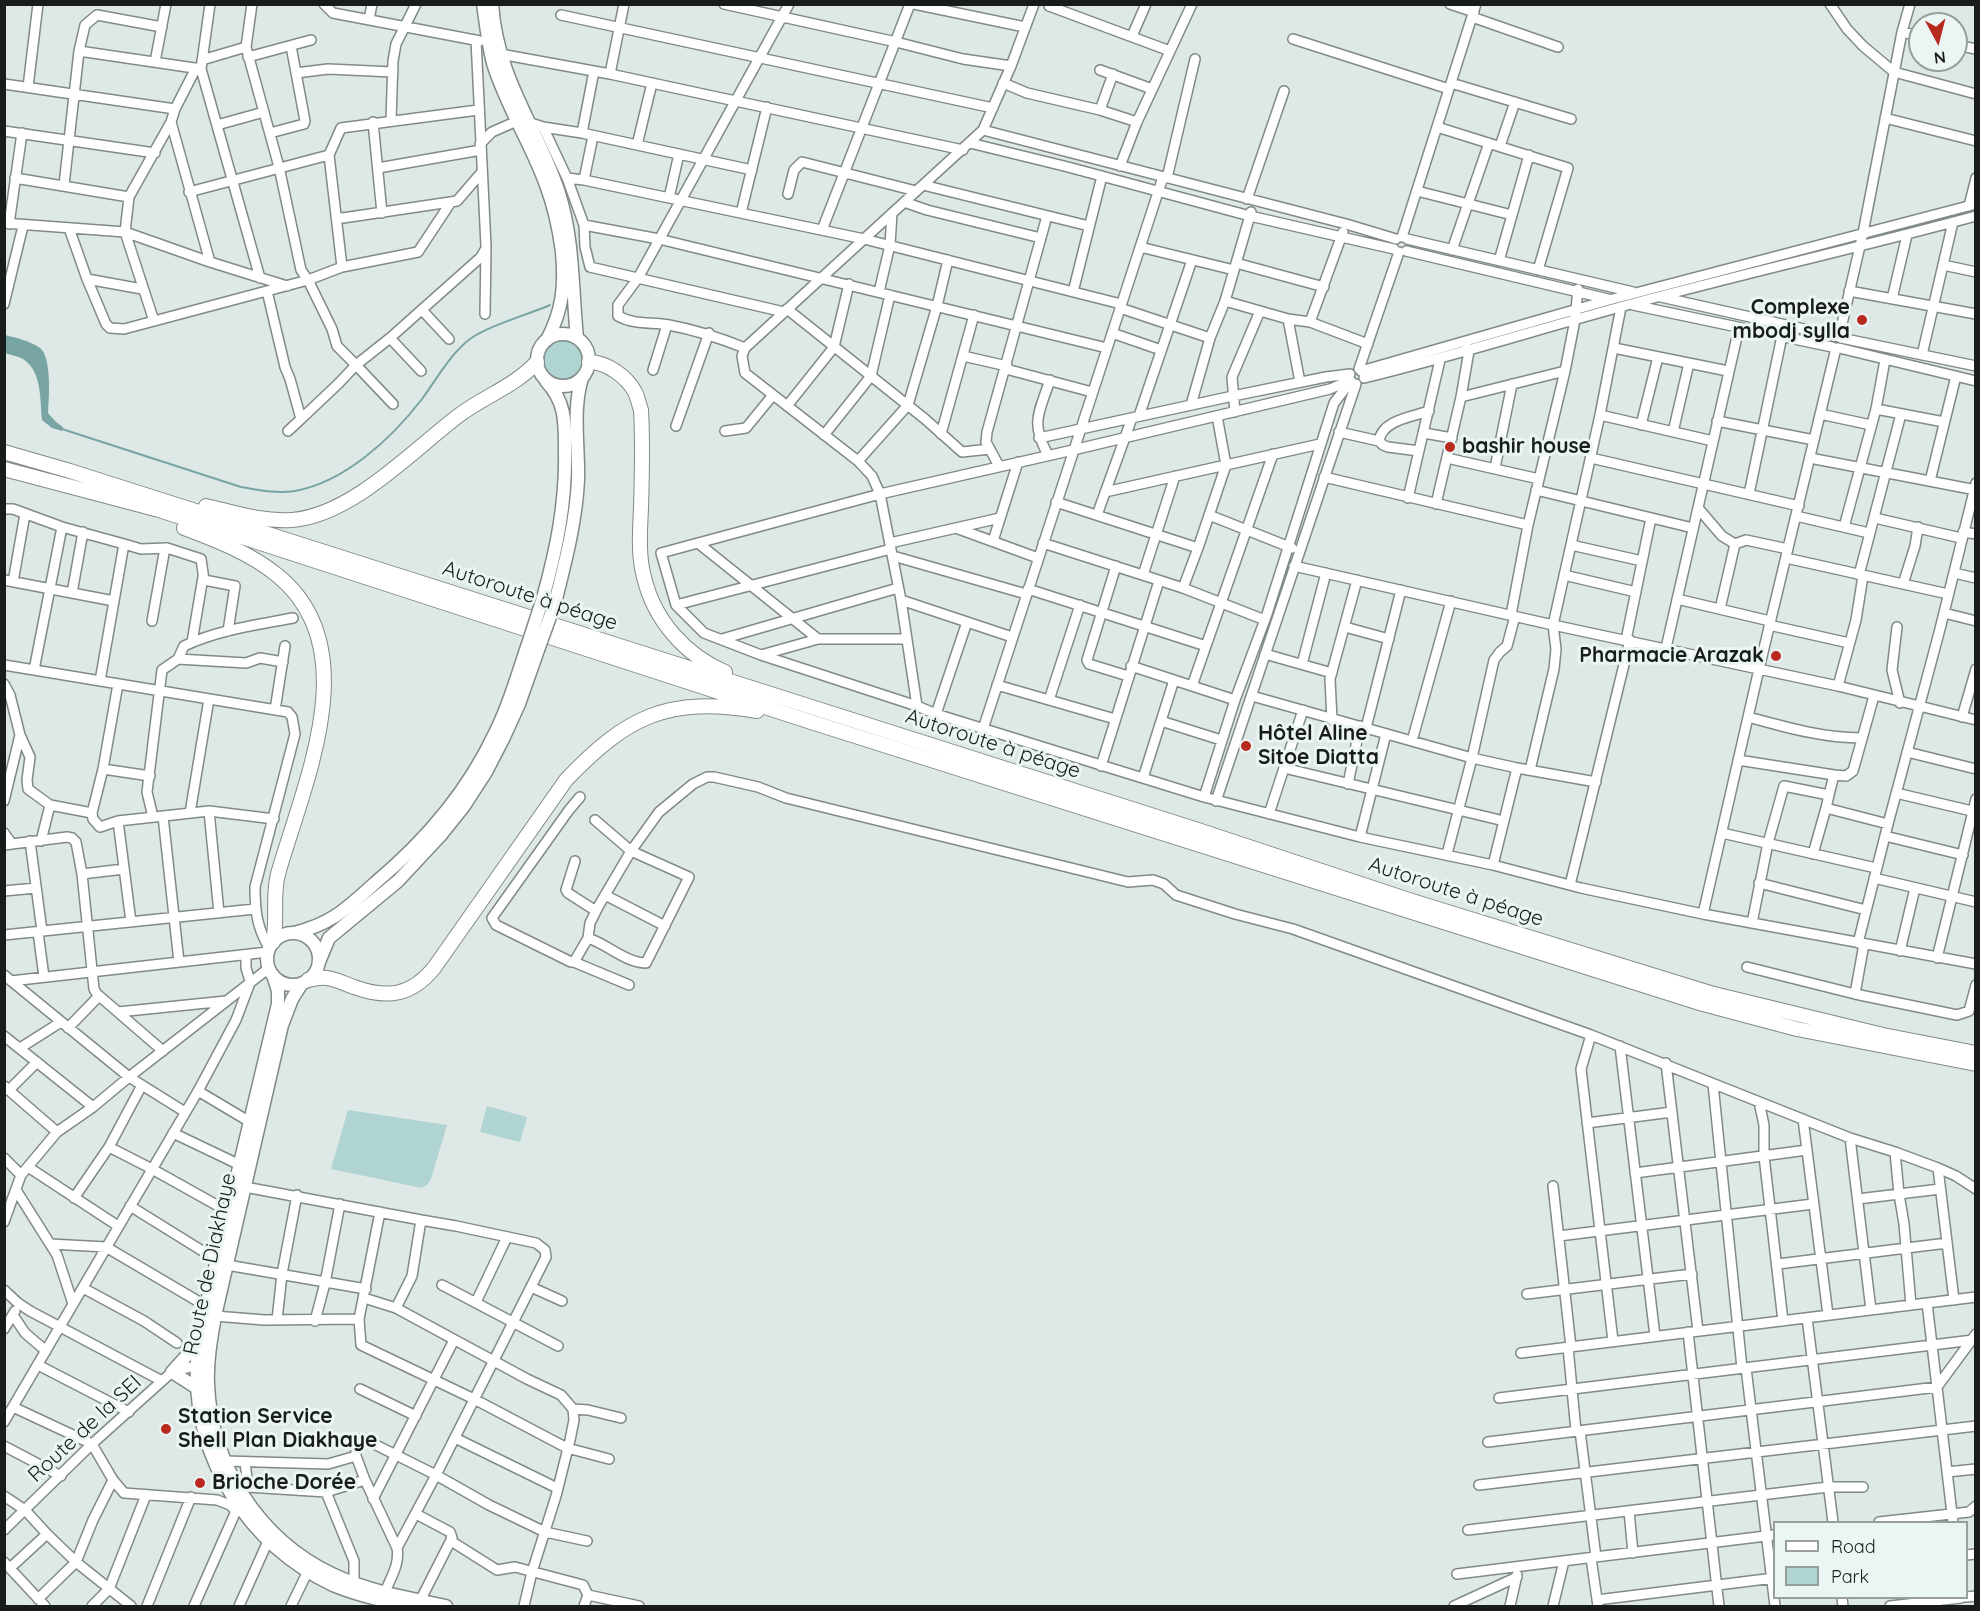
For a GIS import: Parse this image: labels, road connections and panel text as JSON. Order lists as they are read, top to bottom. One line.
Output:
{"streets":{"highway":["Autoroute à péage"],"main road":["Route de Diakhaye"],"street":["Route de la SEI"]},"crossings":[["Route de Diakhaye","Route de la SEI"]],"places":["Complexe mbodj sylla","bashir house","Pharmacie Arazak","Hôtel Aline Sitoe Diatta","Station Service Shell Plan Diakhaye","Brioche Dorée"],"legend":["Road","Park"],"north":"bottom"}
